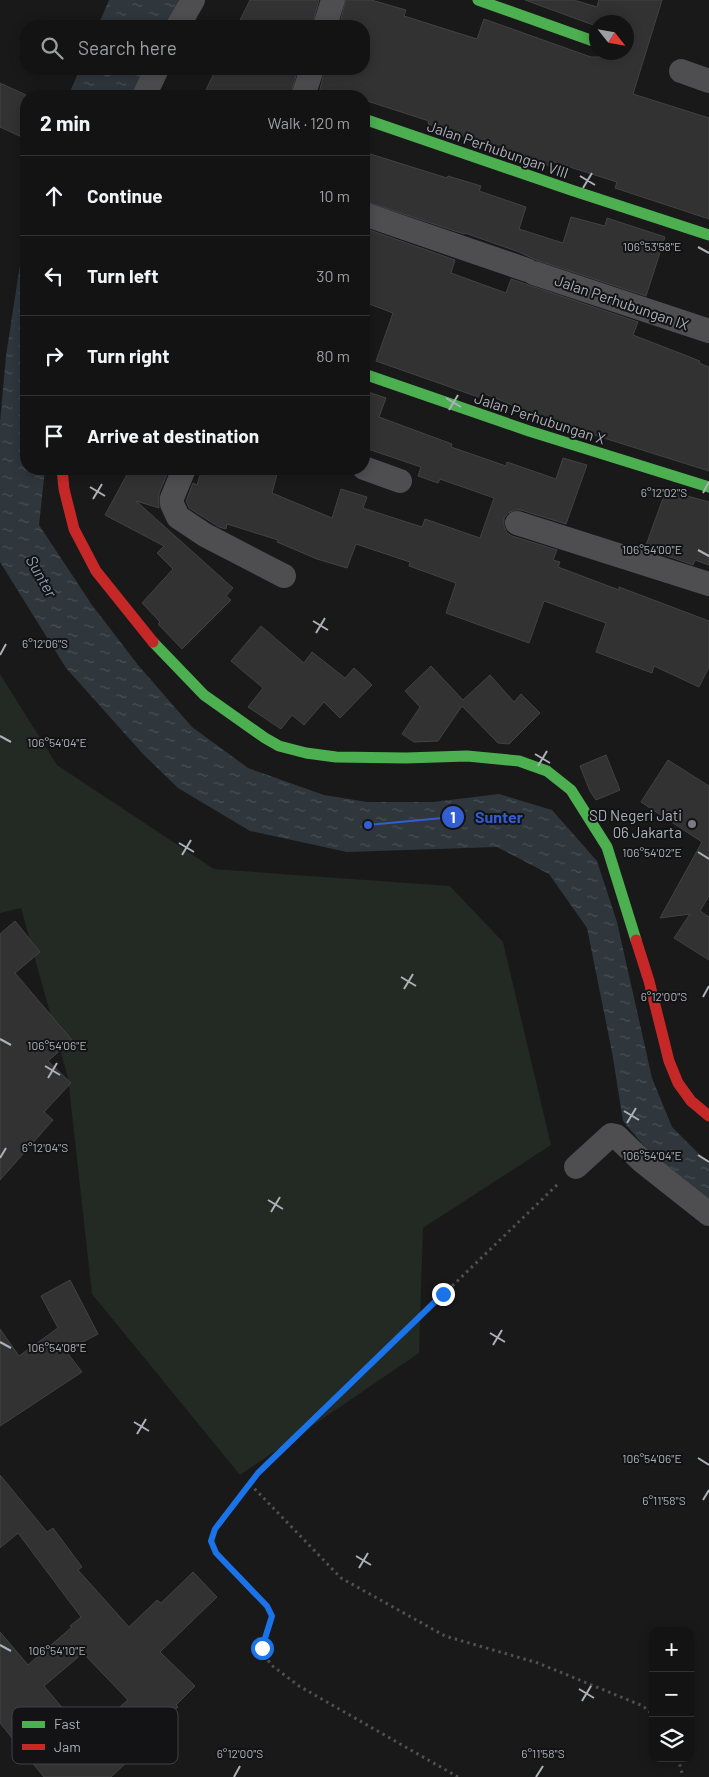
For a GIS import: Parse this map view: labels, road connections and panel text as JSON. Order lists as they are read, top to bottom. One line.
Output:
{"streets":{"street":["Jalan Perhubungan VIII","Jalan Perhubungan IX","Jalan Perhubungan X"]},"water":["Sunter"],"places":["SD Negeri Jati 06 Jakarta","Sunter"],"legend":["Fast","Jam"],"north":"bottom right","page":{"search":"Search here","heading":["2 min","Walk · 120 m"],"list":[["Continue","10 m"],["Turn left","30 m"],["Turn right","80 m"],"Arrive at destination"],"map_buttons":["+","−"]},"coordinates":["106°53'58\"E","6°12'02\"S","106°54'00\"E","6°12'06\"S","106°54'04\"E","106°54'02\"E","6°12'00\"S","106°54'06\"E","6°12'04\"S","106°54'08\"E","6°11'58\"S","106°54'10\"E"]}
